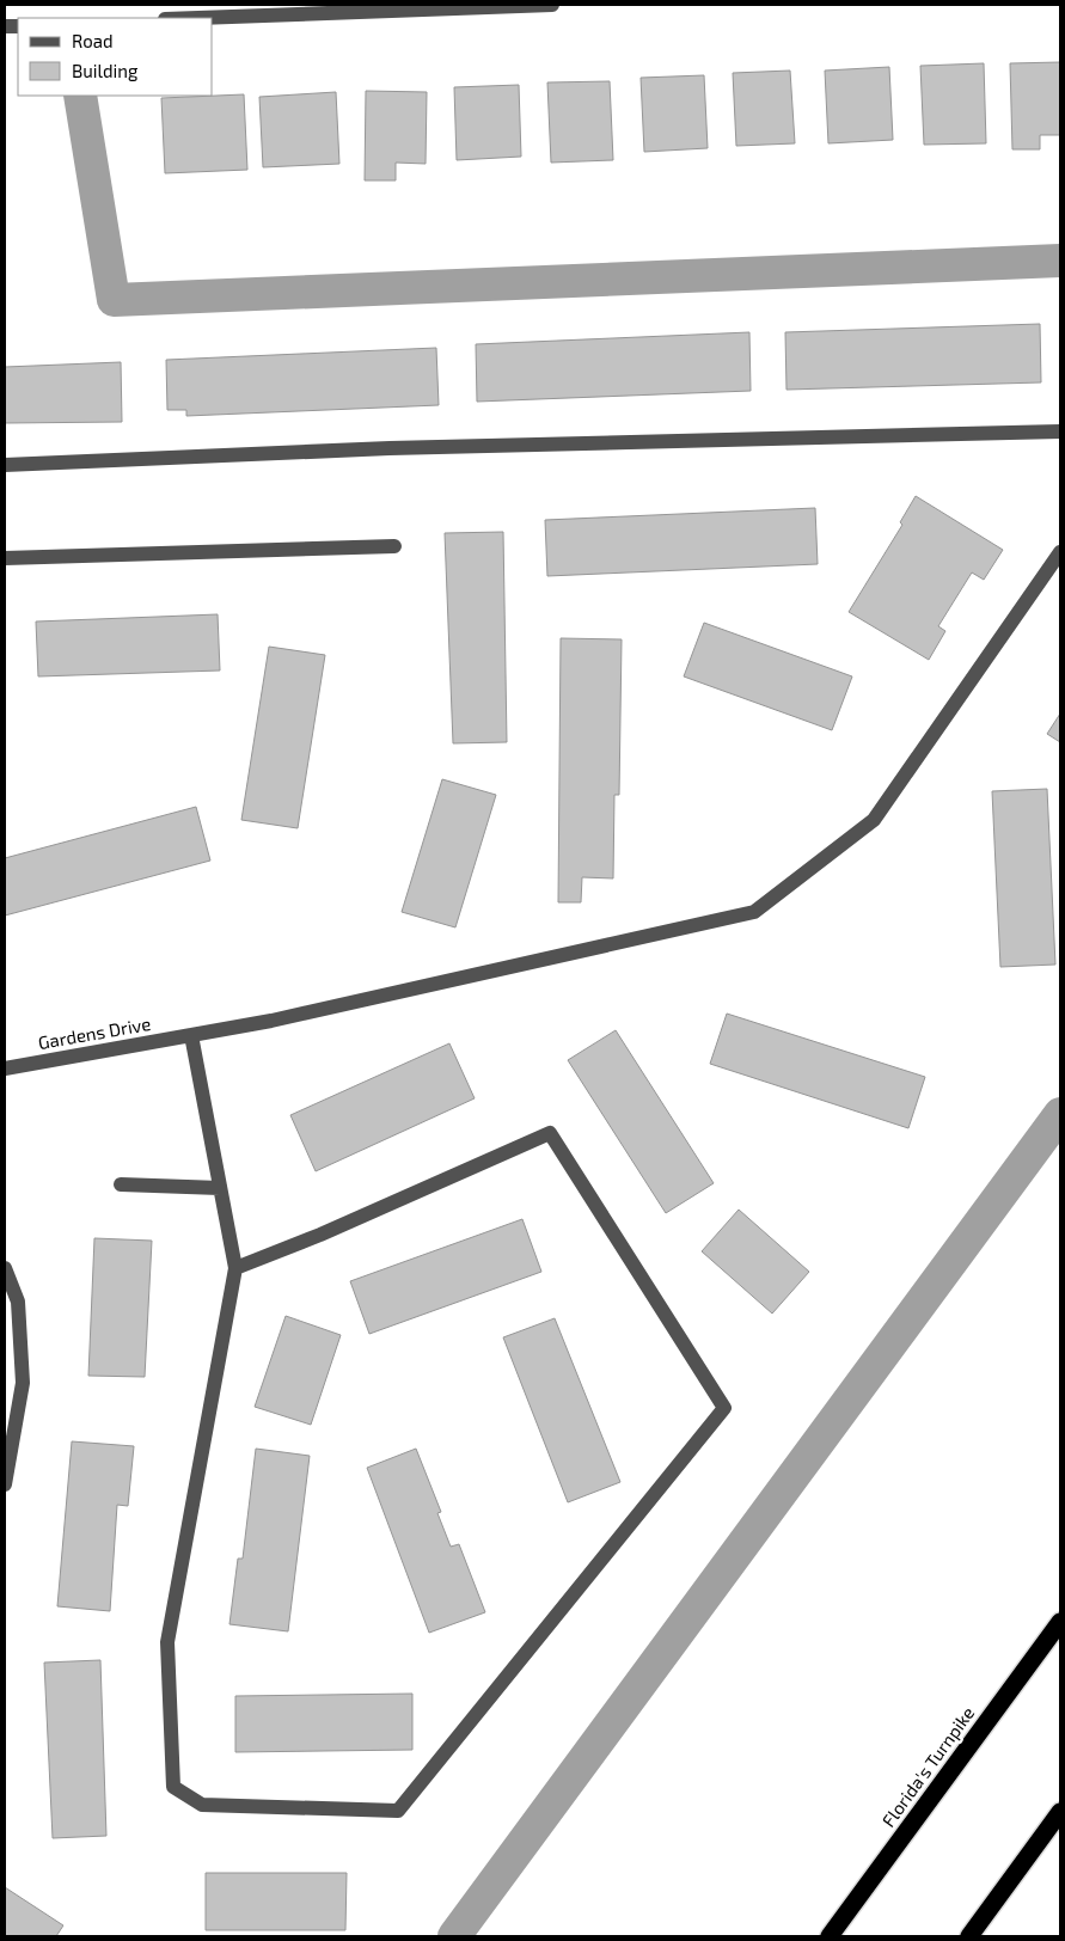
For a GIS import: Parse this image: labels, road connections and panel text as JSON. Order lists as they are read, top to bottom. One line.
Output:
{"streets":{"highway":["Florida's Turnpike"],"street":["Gardens Drive"]},"legend":["Road","Building"]}
